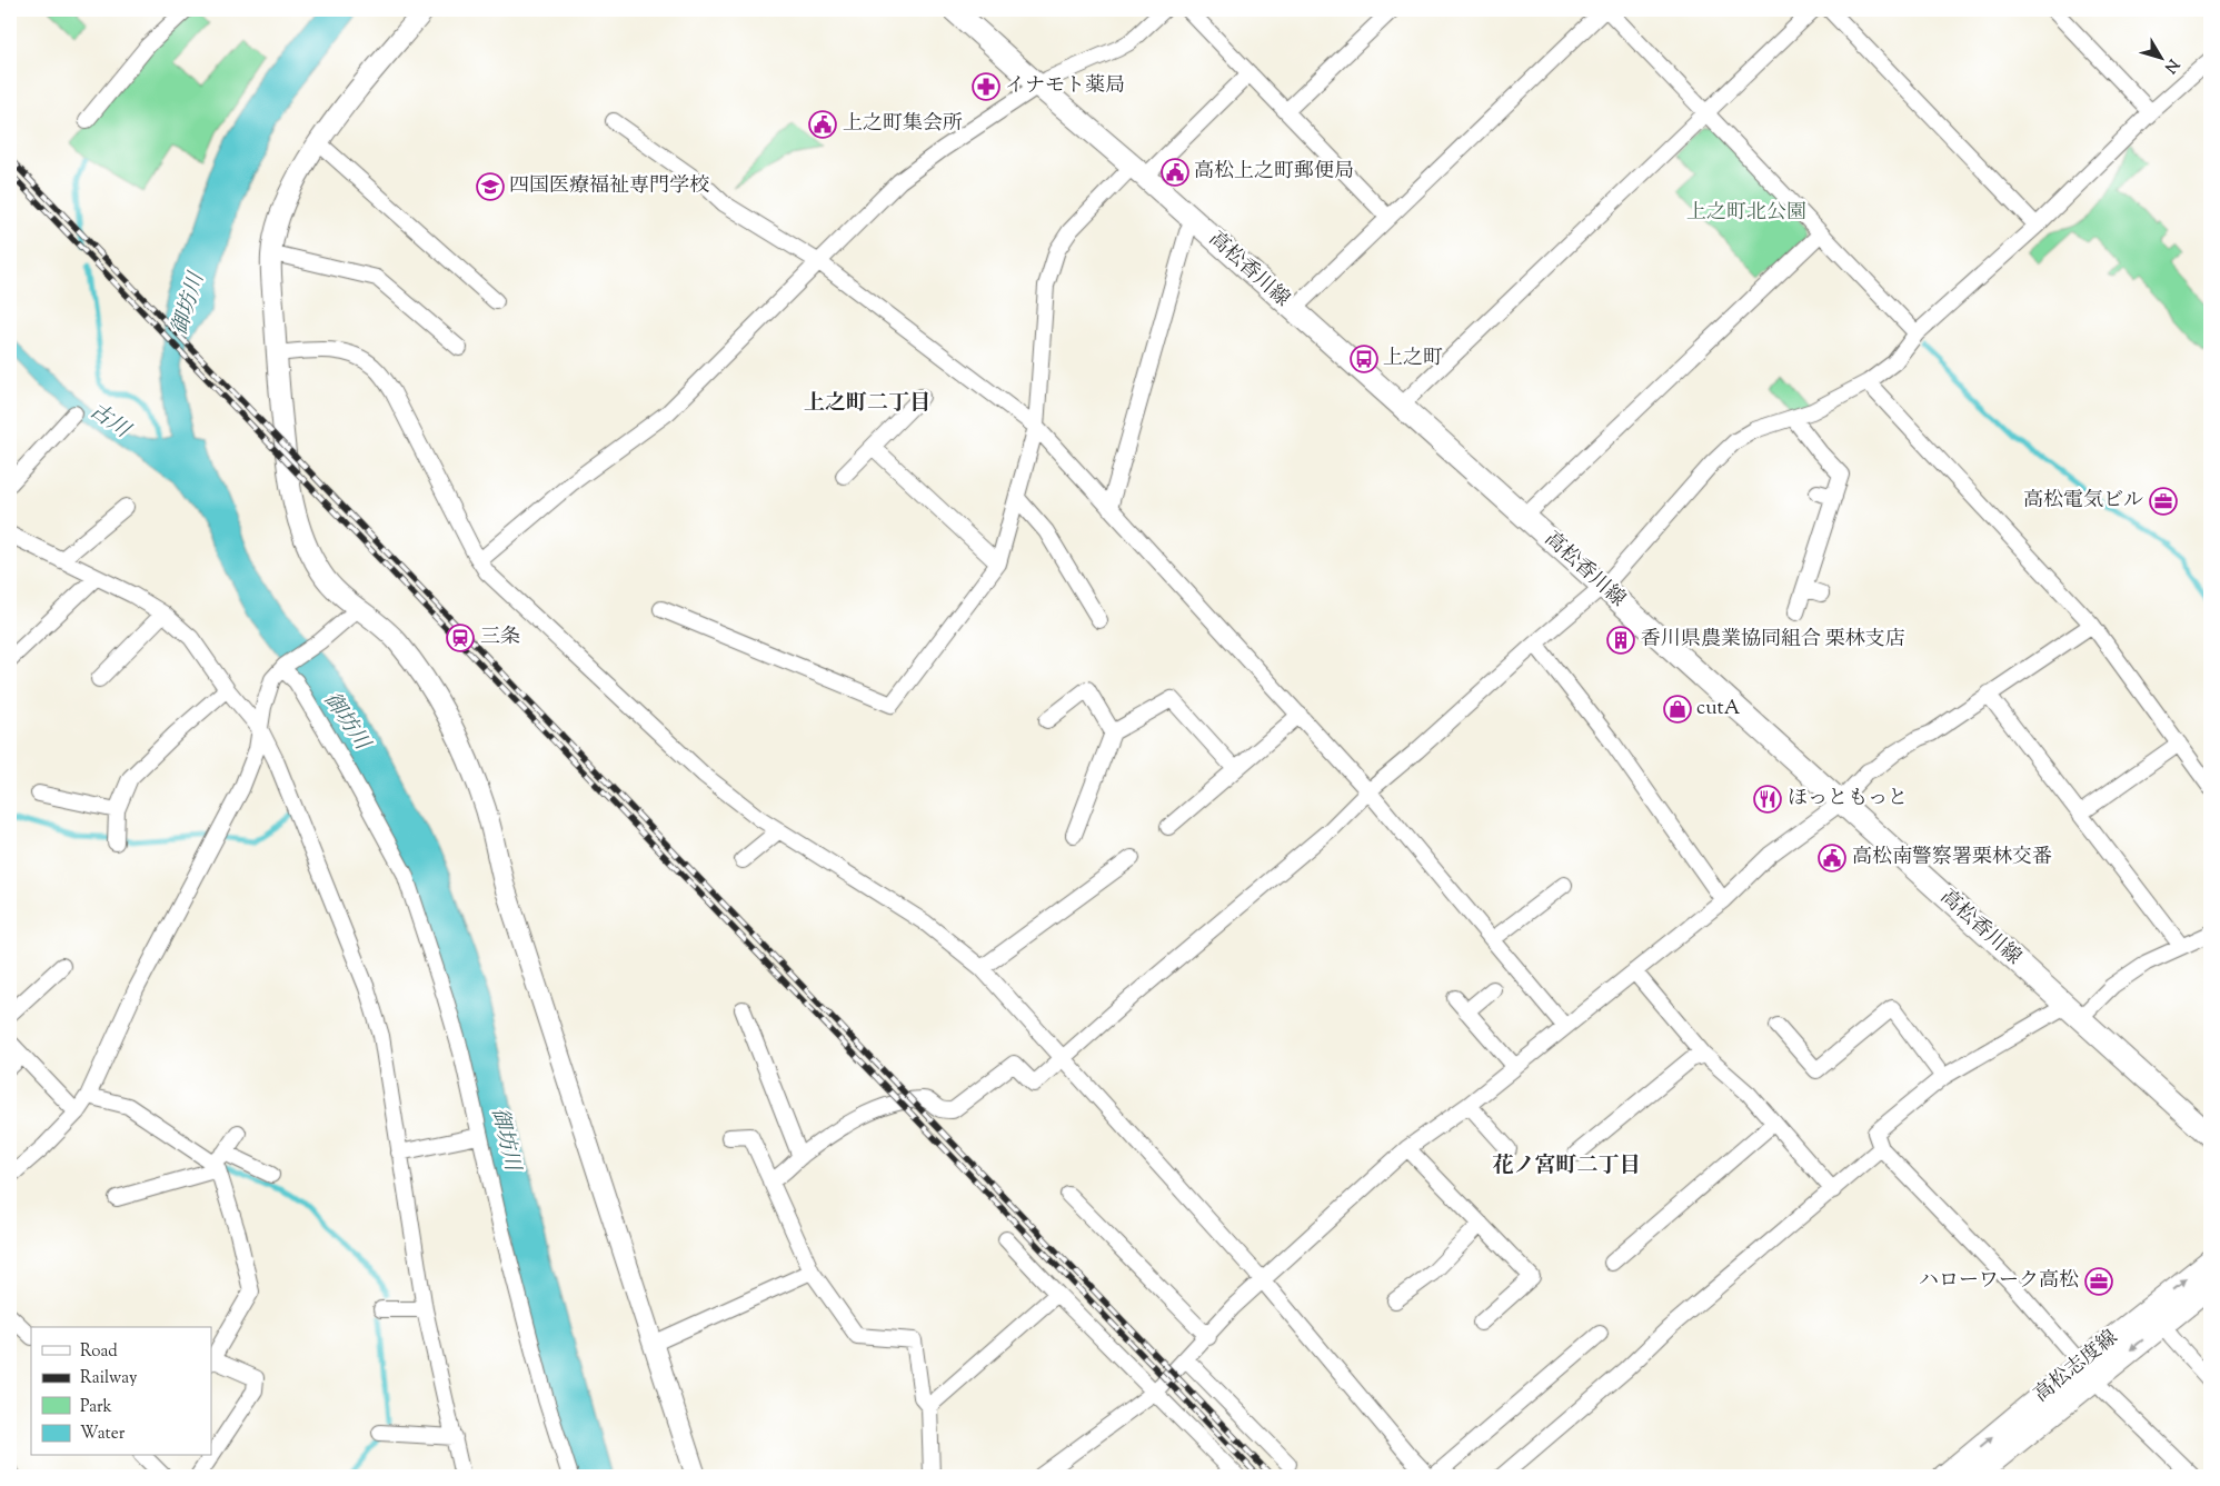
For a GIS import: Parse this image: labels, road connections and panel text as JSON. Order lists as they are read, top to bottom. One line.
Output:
{"streets":{"main road":["高松香川線","高松志度線"]},"districts":["上之町二丁目","花ノ宮町二丁目"],"water":["御坊川","古川"],"parks":["上之町北公園"],"places":{"pharmacy":["イナモト薬局"],"public building":["上之町集会所","高松上之町郵便局","高松南警察署栗林交番"],"school or university":["四国医療福祉専門学校"],"bus stop":["上之町"],"office":["高松電気ビル","ハローワーク高松"],"station":["三条"],"building":["香川県農業協同組合 栗林支店"],"shop":["cutA"],"restaurant":["ほっともっと"]},"legend":["Road","Railway","Park","Water"],"north":"bottom right"}
